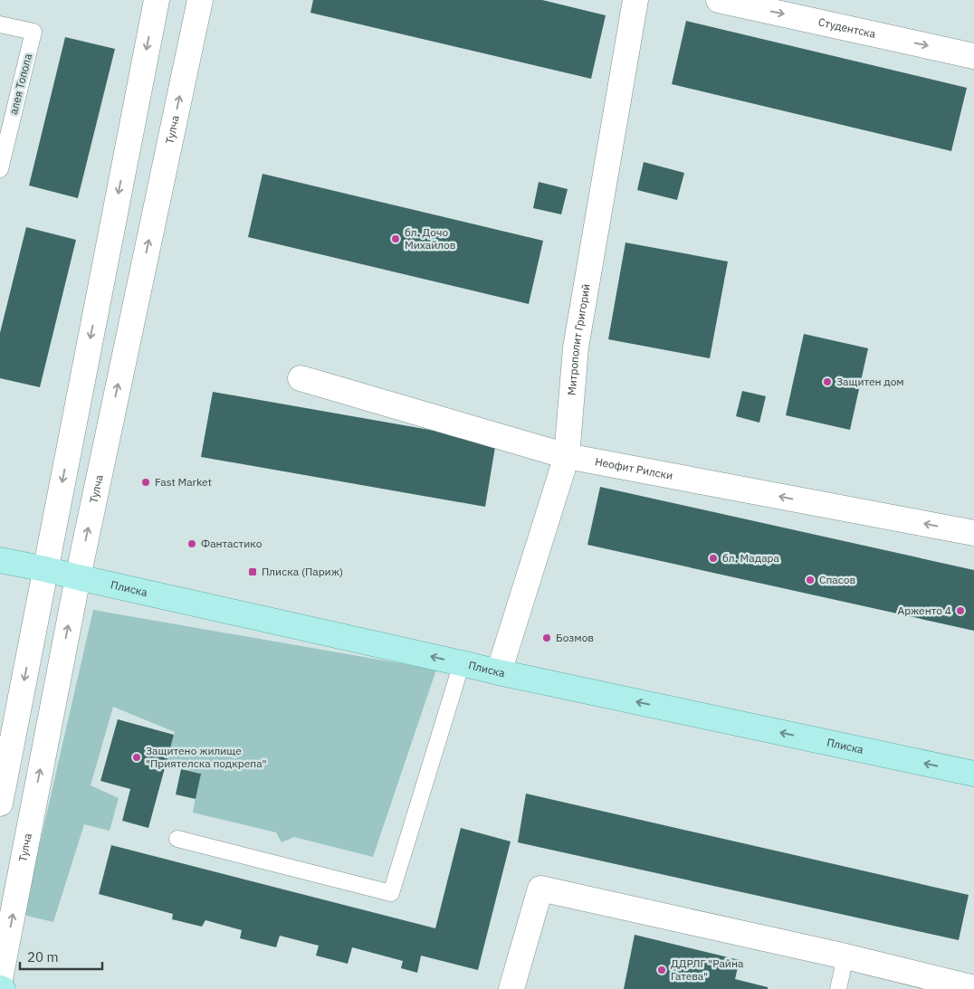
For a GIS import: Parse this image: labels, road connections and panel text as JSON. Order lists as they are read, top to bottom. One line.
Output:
{"streets":{"main road":["Плиска"],"street":["Студентска","Тулча","Митрополит Григорий","Неофит Рилски"],"lane":["алея Топола"]},"crossings":[["Тулча","Плиска"],["Митрополит Григорий","Неофит Рилски"],["Митрополит Григорий","Плиска"]],"one_way":["Студентска","Неофит Рилски","Плиска"],"places":{"other":["бл. Дочо Михайлов","Защитен дом","Fast Market","Фантастико","бл. Мадара","Спасов","Арженто 4","Бозмов","Защитено жилище \"Приятелска подкрепа\"","ДДРЛГ \"Райна Гатева\""],"transit":["Плиска (Париж)"]},"scale_bar":"20 m"}
